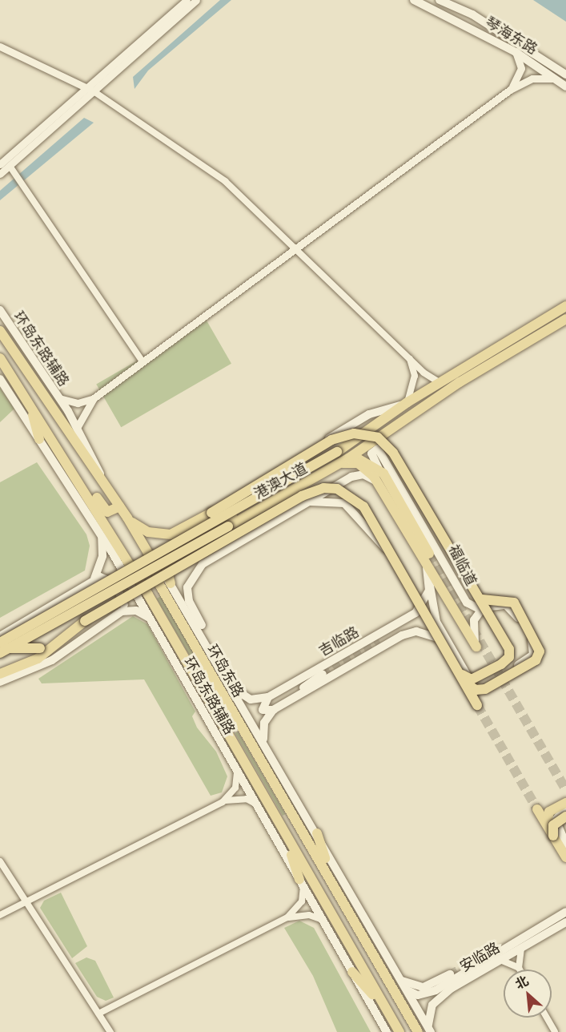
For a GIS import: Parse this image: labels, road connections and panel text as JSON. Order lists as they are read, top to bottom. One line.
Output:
{"streets":{"main road":["琴海东路","环岛东路辅路","港澳大道","福临道","吉临路","环岛东路","安临路"]},"crossings":[["环岛东路辅路","港澳大道"],["环岛东路辅路","吉临路"],["环岛东路辅路","环岛东路"],["环岛东路辅路","安临路"],["港澳大道","福临道"],["港澳大道","环岛东路"]],"north":"top left"}
